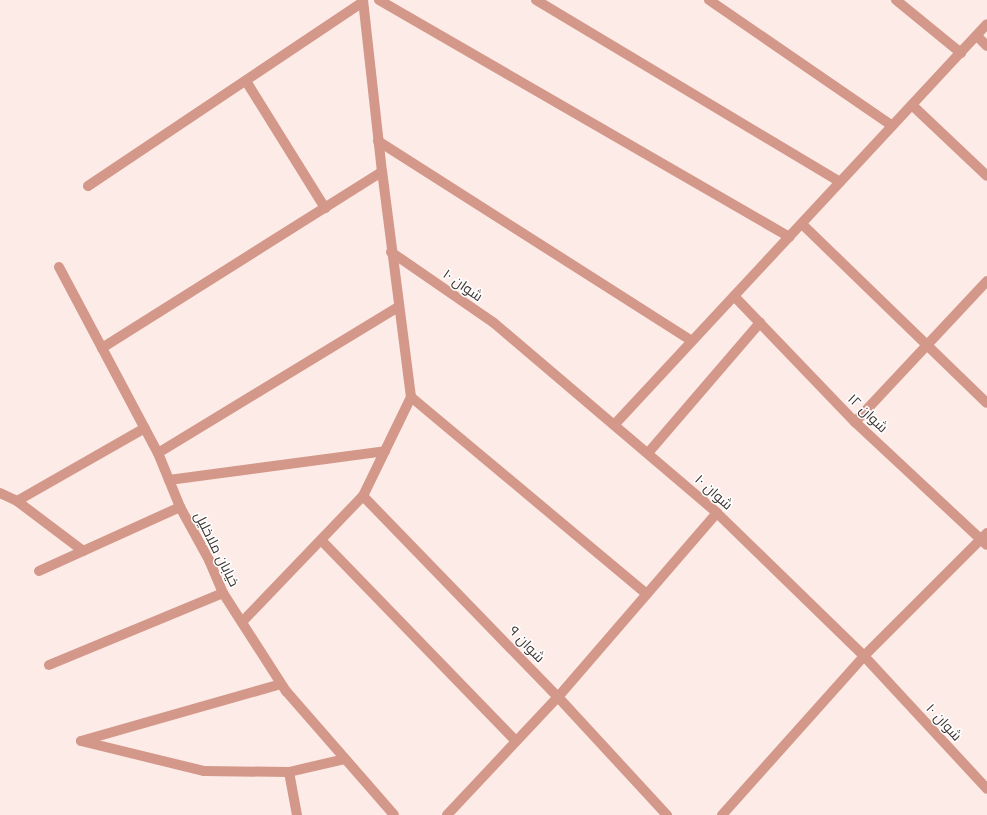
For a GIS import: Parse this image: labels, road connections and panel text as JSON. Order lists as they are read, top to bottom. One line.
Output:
{"streets":{"street":["شوان ۱۰","شوان ۱۲","خیابان ملاخلیل","شوان ۹"]}}
